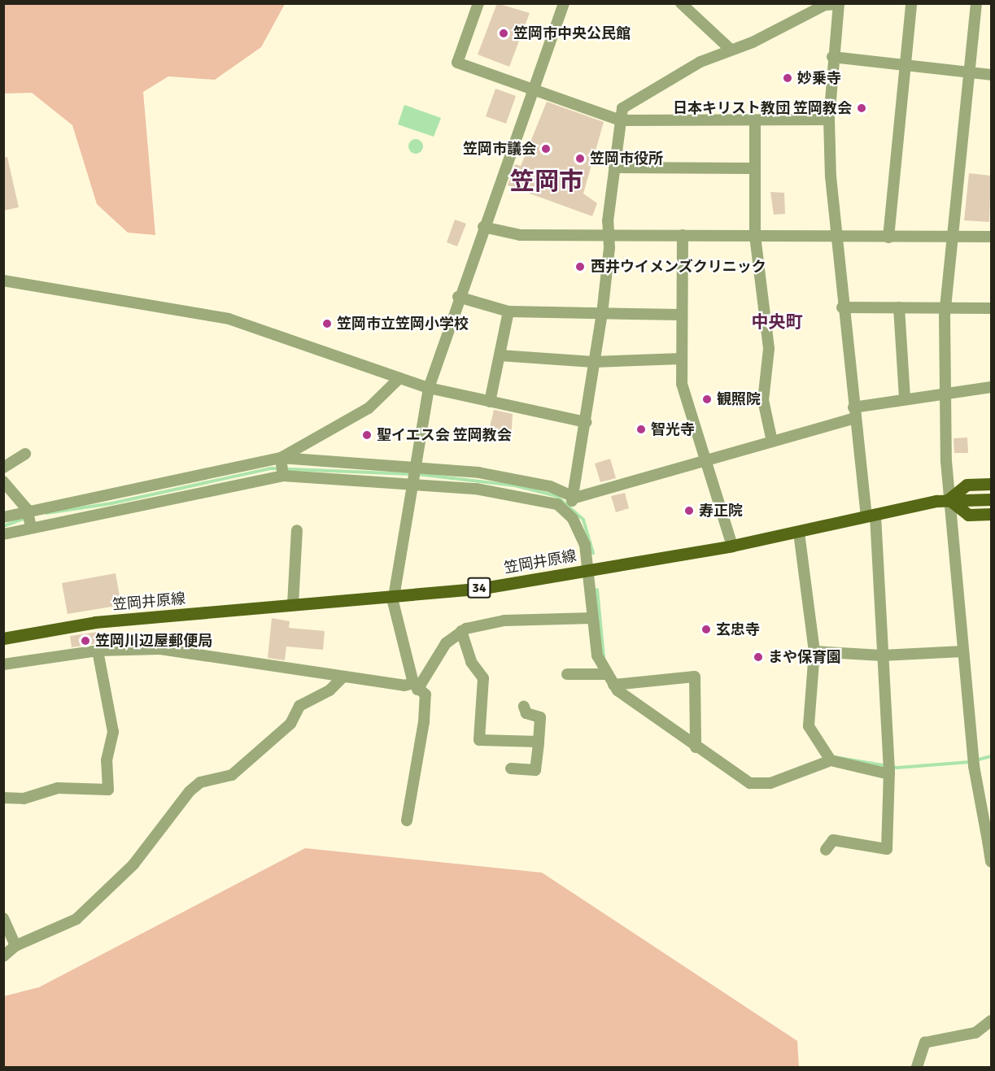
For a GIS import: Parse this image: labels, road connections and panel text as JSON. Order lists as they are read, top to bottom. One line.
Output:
{"streets":{"main road":["笠岡井原線","34"]},"districts":["笠岡市","中央町"],"places":["笠岡市中央公民館","妙乗寺","日本キリスト教団 笠岡教会","笠岡市議会","笠岡市役所","西井ウイメンズクリニック","笠岡市立笠岡小学校","観照院","智光寺","聖イエス会 笠岡教会","寿正院","玄忠寺","笠岡川辺屋郵便局","まや保育園"]}
